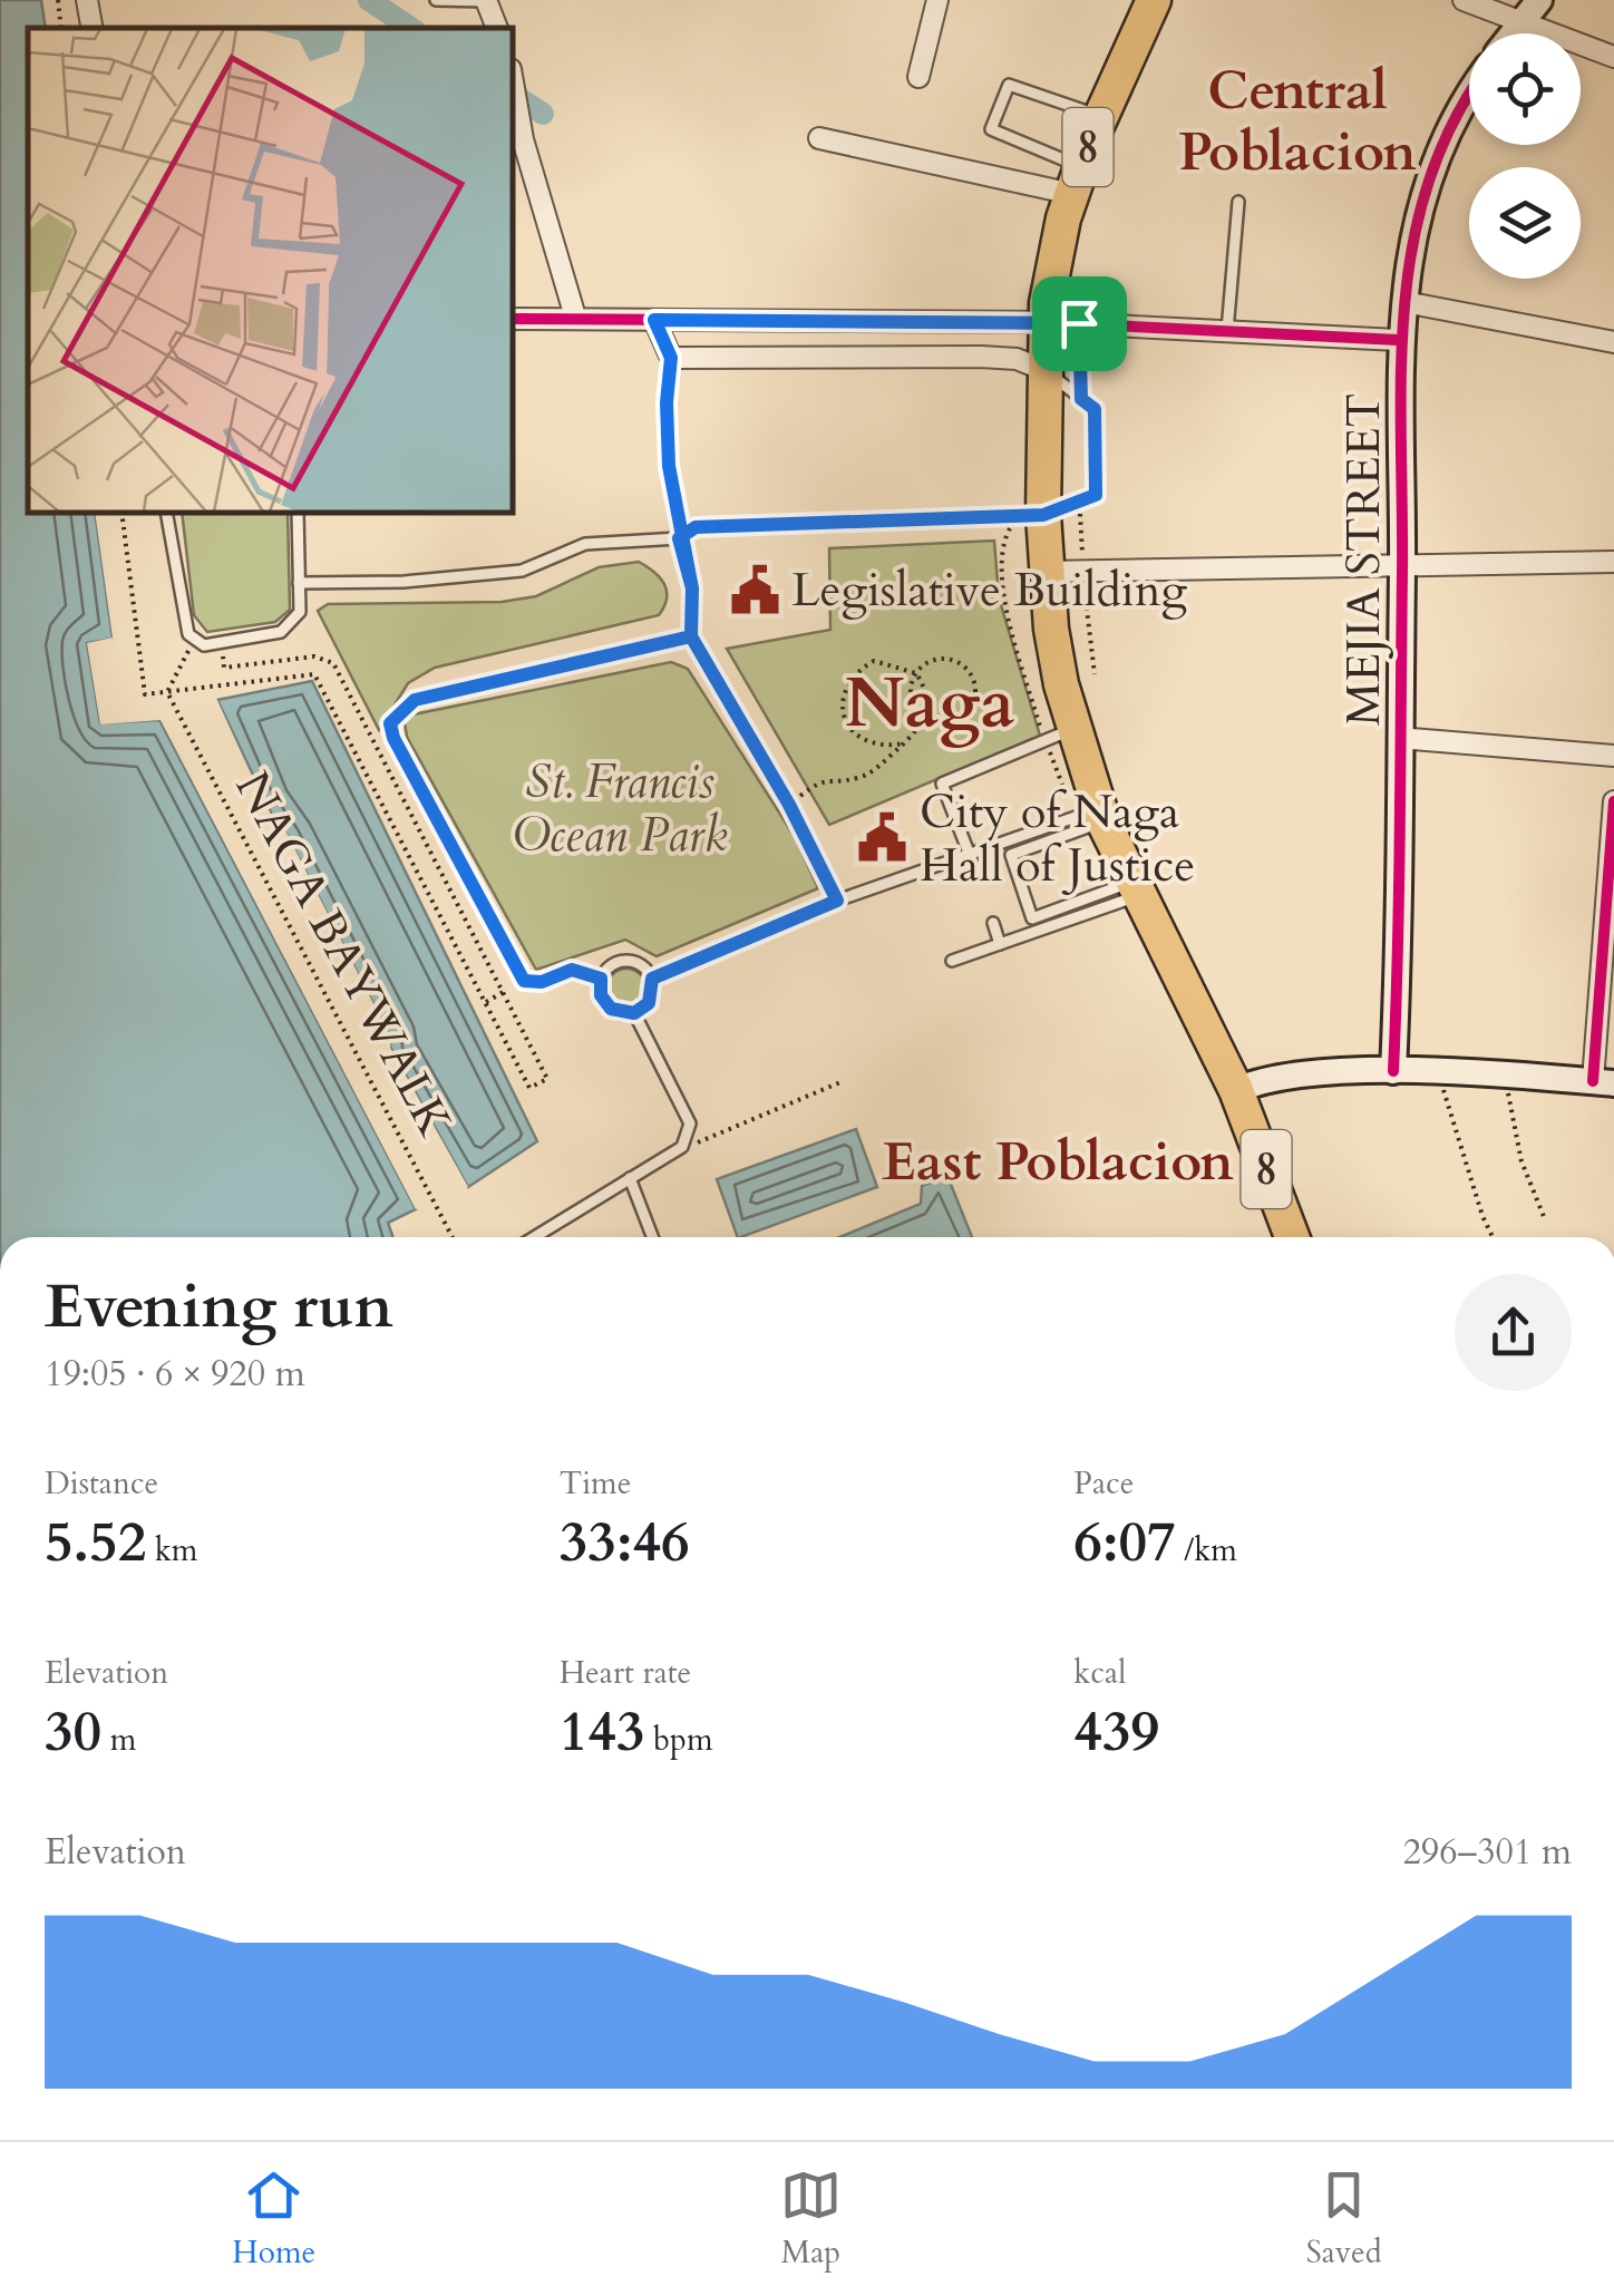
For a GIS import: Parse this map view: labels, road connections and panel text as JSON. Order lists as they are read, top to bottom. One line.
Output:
{"streets":{"highway":["8"],"street":["MEJIA STREET"],"path":["NAGA BAYWALK"]},"districts":["Central Poblacion","Naga","East Poblacion"],"parks":["St. Francis Ocean Park"],"places":{"public building":["Legislative Building","City of Naga Hall of Justice"]},"page":{"heading":["Evening run","19:05 · 6 × 920 m"],"stats":[["Distance","5.52 km"],["Time","33:46"],["Pace","6:07 /km"],["Elevation","30 m"],["Heart rate","143 bpm"],["kcal","439"]],"chart":["Elevation","296–301 m"],"tabs":["Home","Map","Saved"]}}
